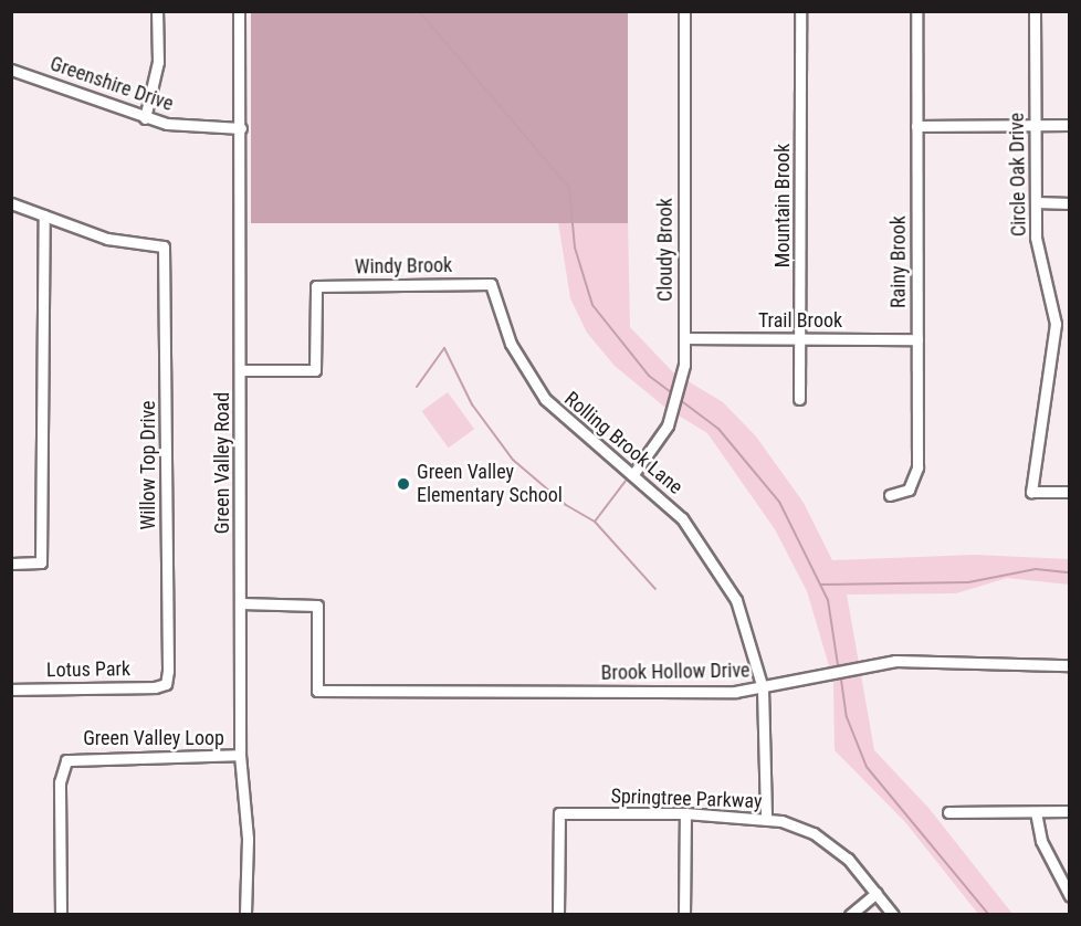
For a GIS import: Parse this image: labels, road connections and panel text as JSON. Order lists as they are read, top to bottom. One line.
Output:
{"streets":{"street":["Greenshire Drive","Circle Oak Drive","Mountain Brook","Cloudy Brook","Rainy Brook","Windy Brook","Trail Brook","Rolling Brook Lane","Green Valley Road","Willow Top Drive","Lotus Park","Brook Hollow Drive","Green Valley Loop","Springtree Parkway"]},"crossings":[["Greenshire Drive","Green Valley Road"],["Mountain Brook","Trail Brook"],["Cloudy Brook","Trail Brook"],["Cloudy Brook","Rolling Brook Lane"],["Rainy Brook","Trail Brook"],["Windy Brook","Rolling Brook Lane"],["Windy Brook","Green Valley Road"],["Rolling Brook Lane","Brook Hollow Drive"],["Rolling Brook Lane","Springtree Parkway"],["Green Valley Road","Brook Hollow Drive"],["Green Valley Road","Green Valley Loop"],["Willow Top Drive","Lotus Park"]],"places":["Green Valley Elementary School"]}
